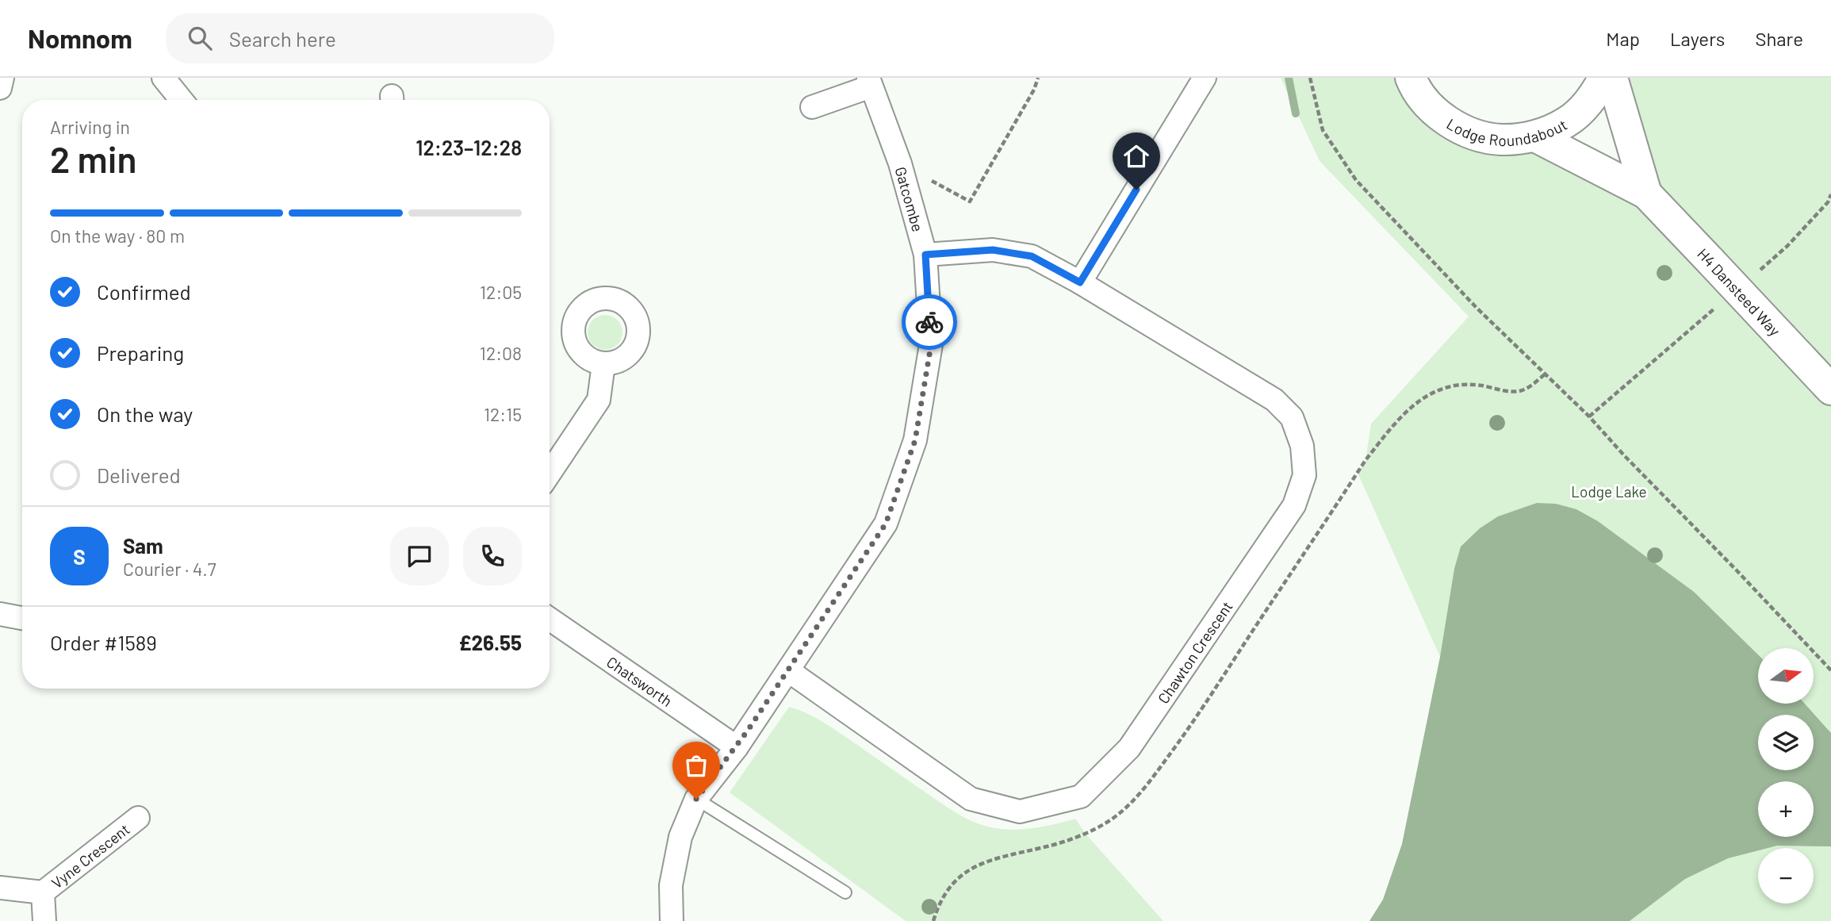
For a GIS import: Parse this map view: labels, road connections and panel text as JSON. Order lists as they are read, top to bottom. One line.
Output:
{"streets":{"street":["Lodge Roundabout","Gatcombe","H4 Dansteed Way","Chawton Crescent","Chatsworth","Vyne Crescent"]},"crossings":[["Lodge Roundabout","H4 Dansteed Way"],["Gatcombe","Chawton Crescent"],["Gatcombe","Chatsworth"]],"parks":["Lodge Lake"],"north":"right","page":{"header":"Nomnom","search":"Search here","nav":["Map","Layers","Share"],"heading":["2 min","Arriving in","12:23–12:28"],"panel":["Sam","Courier · 4.7","Order #1589","£26.55"],"bar":"On the way · 80 m","list":[["Confirmed","12:05"],["Preparing","12:08"],["On the way","12:15"],"Delivered"],"round":"S","map_buttons":["+","−"]}}
